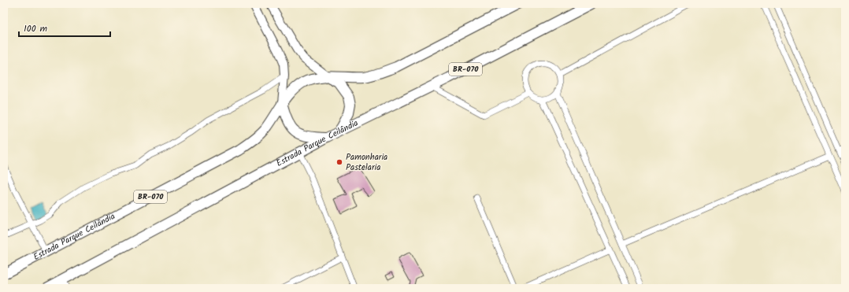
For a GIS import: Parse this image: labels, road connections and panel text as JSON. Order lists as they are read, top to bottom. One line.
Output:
{"streets":{"highway":["BR-070","Estrada Parque Ceilândia"]},"places":["Pamonharia Pastelaria"],"scale_bar":"100 m"}
